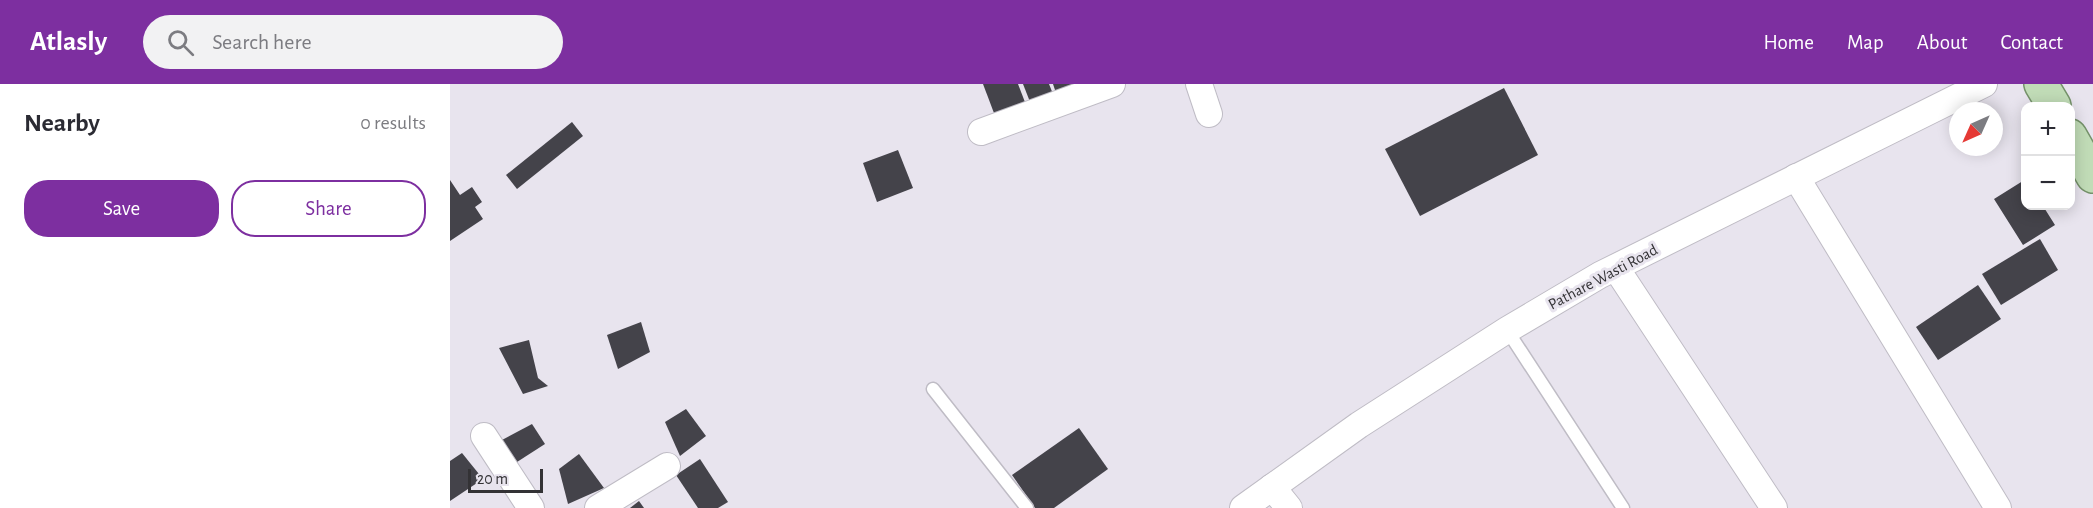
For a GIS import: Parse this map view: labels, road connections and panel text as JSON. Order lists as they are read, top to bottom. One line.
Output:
{"streets":{"street":["Pathare Wasti Road"]},"scale_bar":"20 m","north":"bottom left","page":{"header":"Atlasly","search":"Search here","nav":["Home","Map","About","Contact"],"heading":["Nearby","0 results"],"map_buttons":["+","−"],"buttons":["Save","Share"],"scale":"20 m"}}
